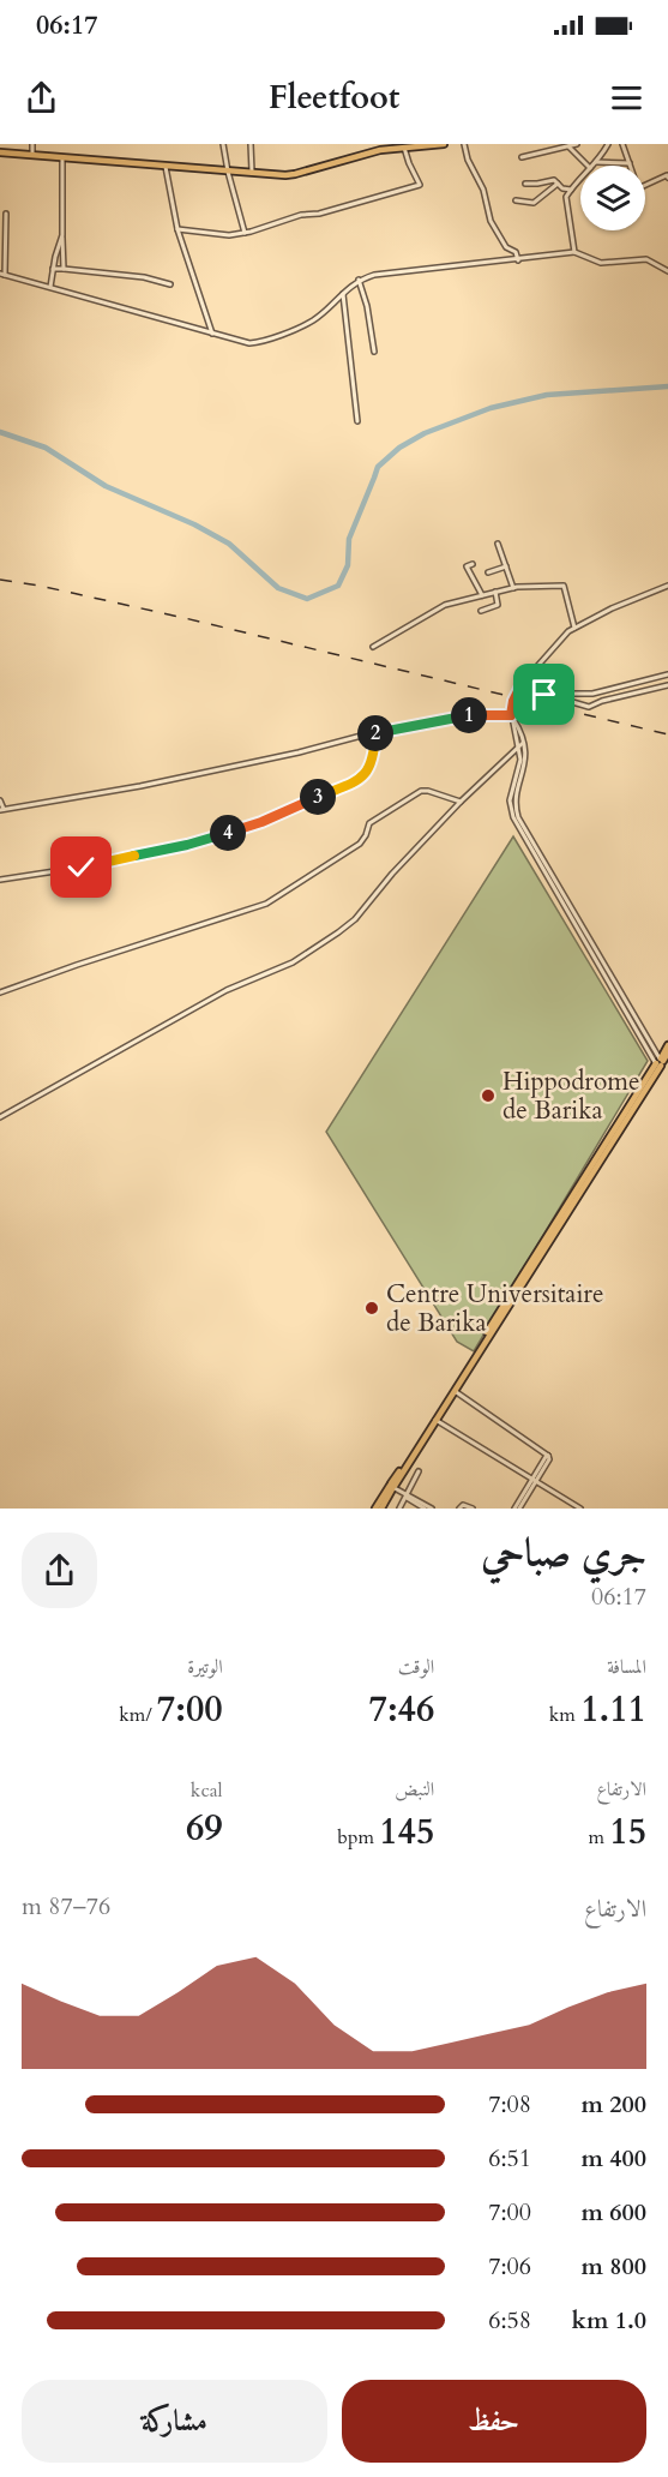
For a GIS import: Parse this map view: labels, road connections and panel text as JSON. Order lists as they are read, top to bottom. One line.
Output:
{"places":["Hippodrome de Barika","Centre Universitaire de Barika"],"page":{"status":"06:17","header":"Fleetfoot","pins":["1","2","3","4"],"heading":["جري صباحي","06:17"],"stats":[["المسافة","1.11 km"],["الوقت","7:46"],["الوتيرة","7:00 /km"],["الارتفاع","15 m"],["النبض","145 bpm"],["kcal","69"]],"chart":["الارتفاع","76–87 m"],"list":[{"name":"200 m","note":"7:08"},{"name":"400 m","note":"6:51"},{"name":"600 m","note":"7:00"},{"name":"800 m","note":"7:06"},{"name":"1.0 km","note":"6:58"}],"buttons":["حفظ","مشاركة"]}}
